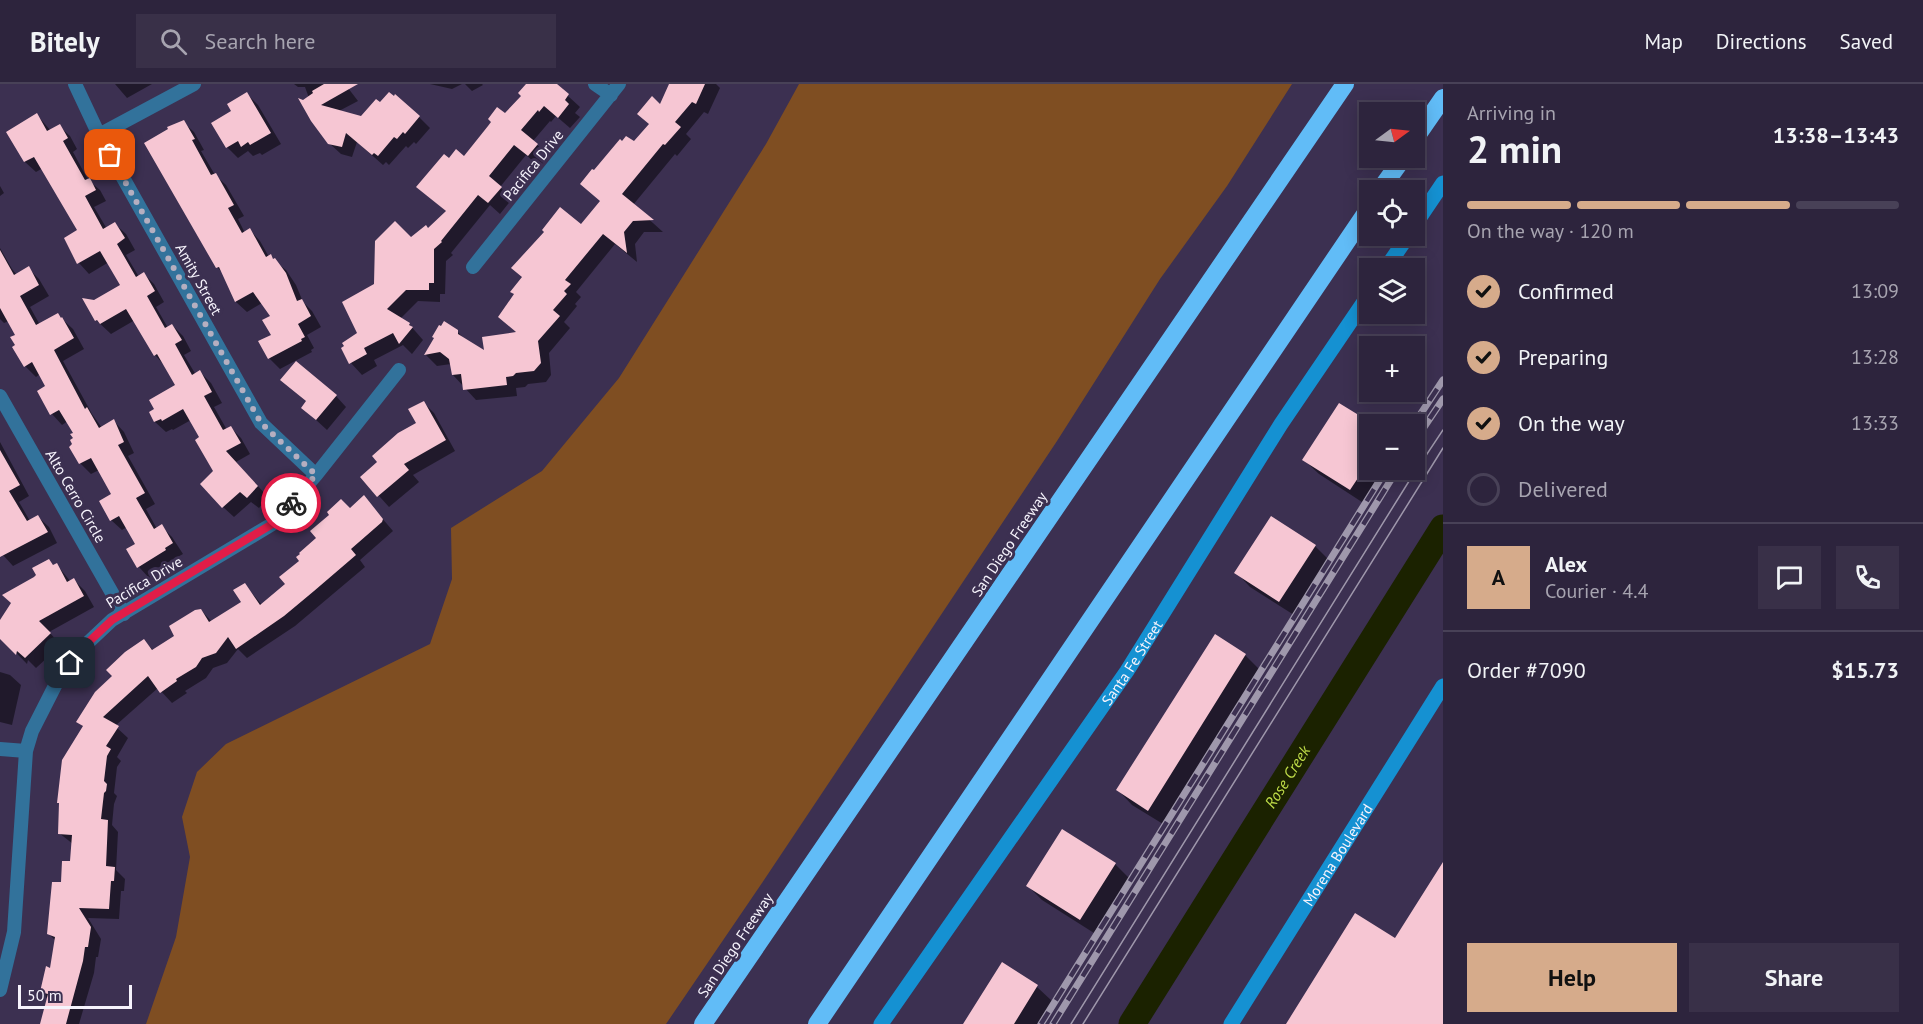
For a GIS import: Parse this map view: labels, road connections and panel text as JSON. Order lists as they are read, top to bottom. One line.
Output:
{"streets":{"highway":["San Diego Freeway"],"street":["Pacifica Drive","Amity Street","Alto Cerro Circle","Santa Fe Street","Morena Boulevard"]},"crossings":[["Pacifica Drive","Amity Street"],["Pacifica Drive","Alto Cerro Circle"]],"water":["Rose Creek"],"scale_bar":"50 m","north":"right","page":{"header":"Bitely","search":"Search here","nav":["Map","Directions","Saved"],"heading":["2 min","Arriving in","13:38–13:43"],"panel":["Alex","Courier · 4.4","Order #7090","$15.73"],"map_buttons":["+","−"],"bar":"On the way · 120 m","list":[["Confirmed","13:09"],["Preparing","13:28"],["On the way","13:33"],"Delivered"],"round":"A","buttons":["Help","Share"],"scale":"50 m"}}
